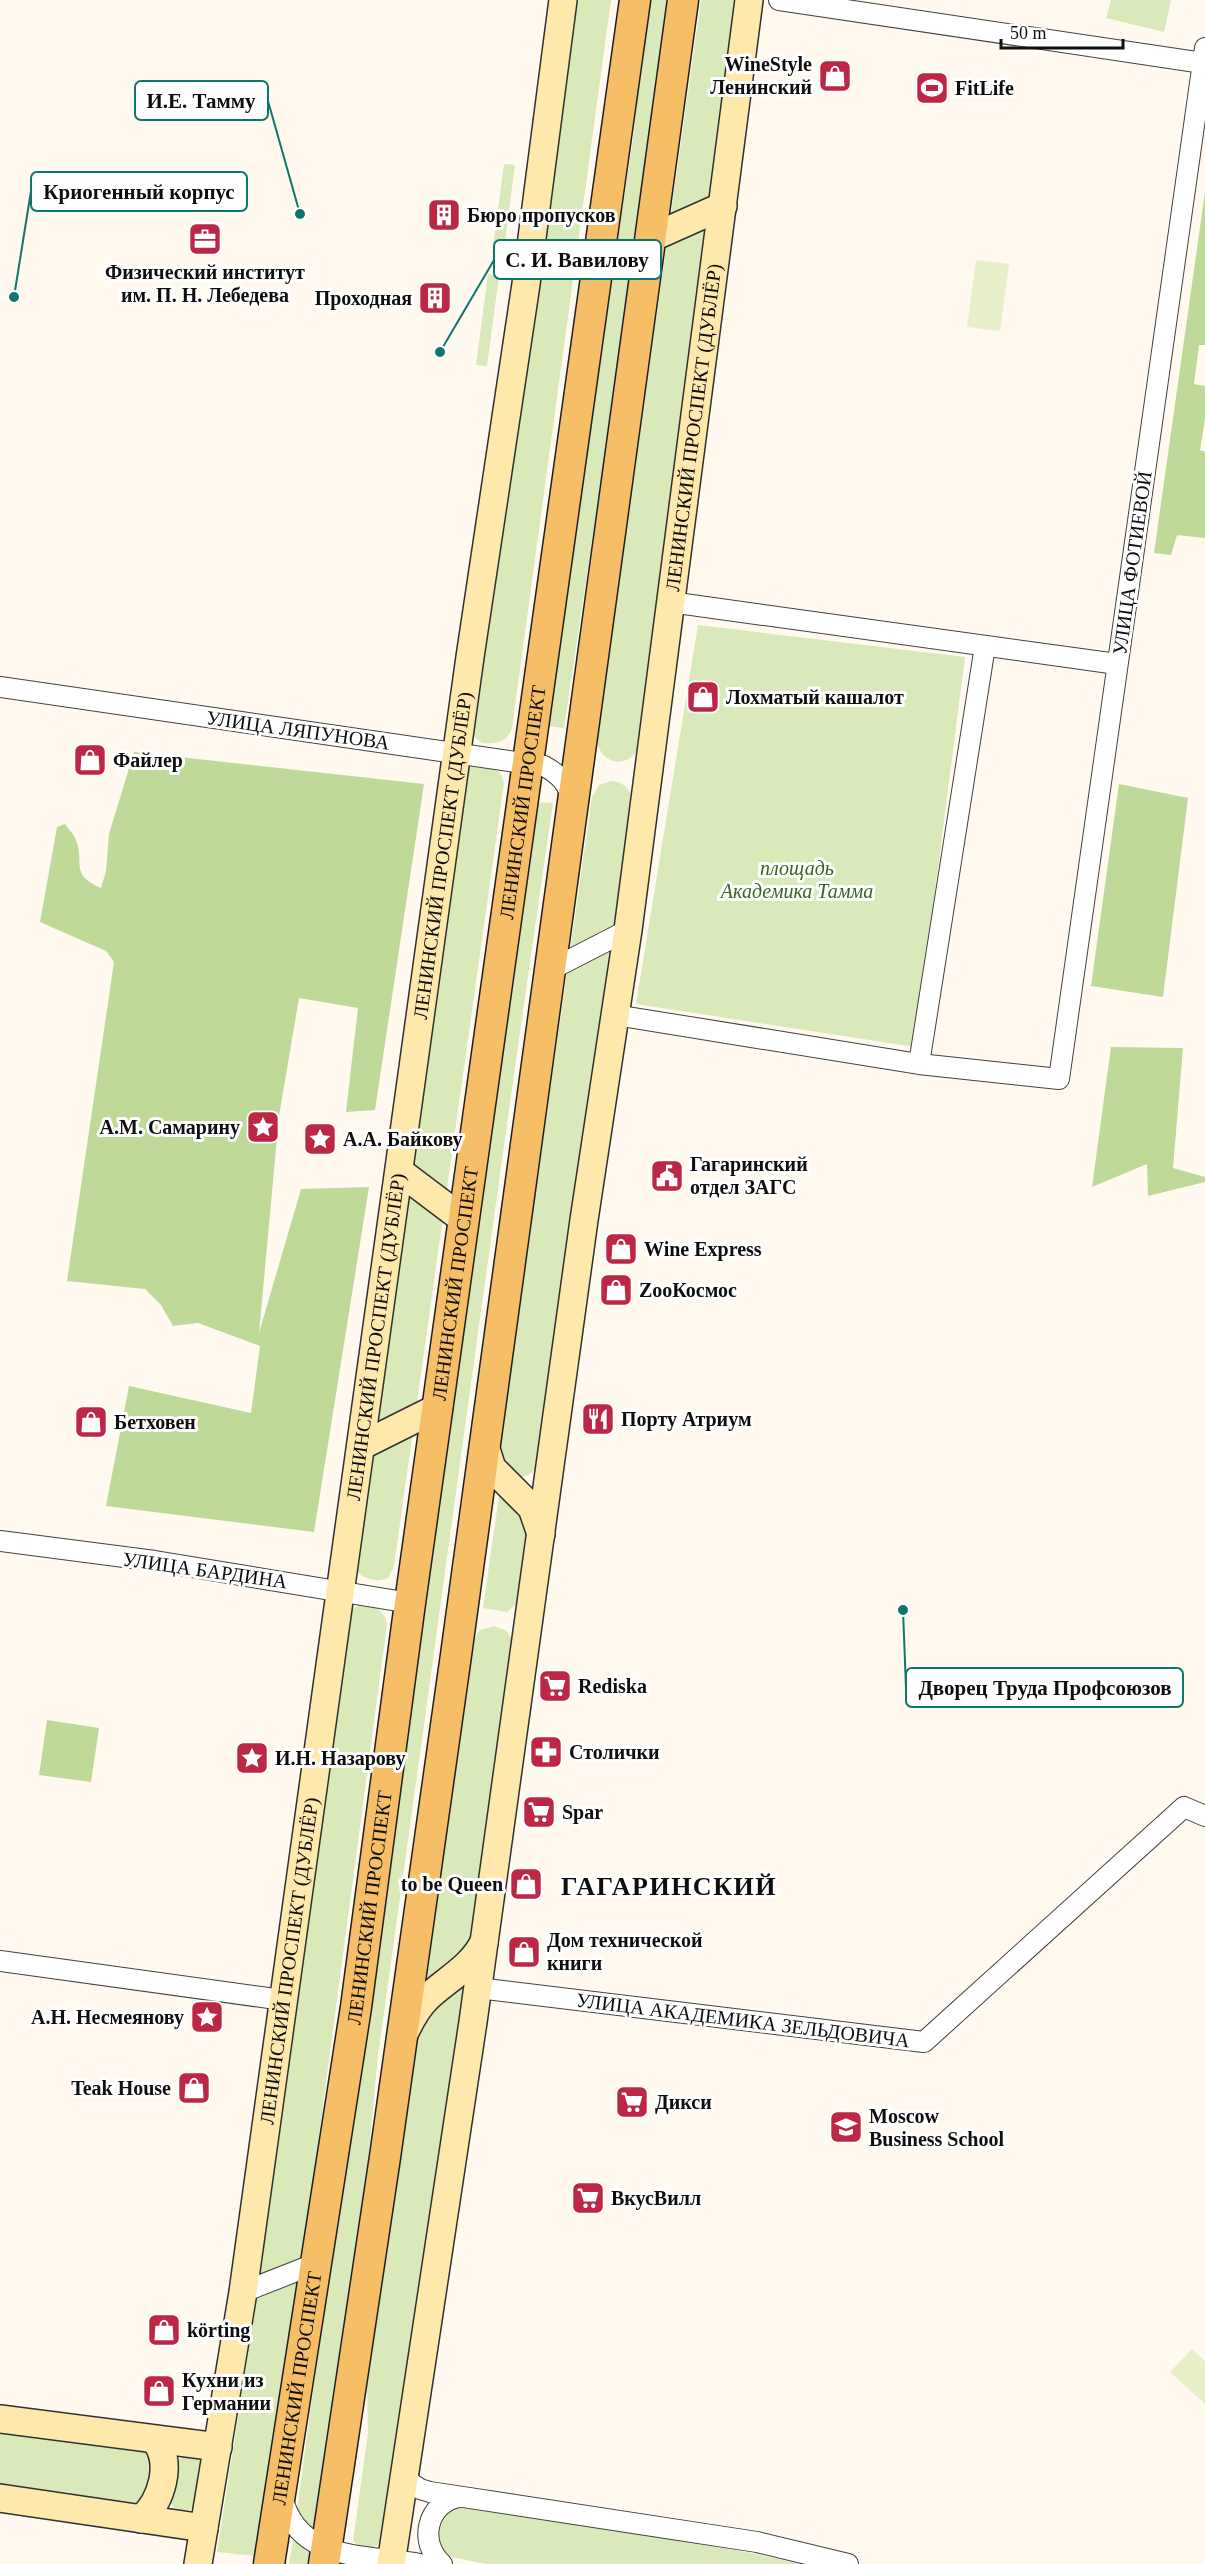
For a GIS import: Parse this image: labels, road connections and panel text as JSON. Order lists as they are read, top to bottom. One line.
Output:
{"streets":{"main road":["ЛЕНИНСКИЙ ПРОСПЕКТ"],"street":["ЛЕНИНСКИЙ ПРОСПЕКТ (ДУБЛЁР)","УЛИЦА ФОТИЕВОЙ","УЛИЦА ЛЯПУНОВА","УЛИЦА БАРДИНА","УЛИЦА АКАДЕМИКА ЗЕЛЬДОВИЧА"]},"crossings":[["ЛЕНИНСКИЙ ПРОСПЕКТ (ДУБЛЁР)","УЛИЦА ЛЯПУНОВА"],["ЛЕНИНСКИЙ ПРОСПЕКТ (ДУБЛЁР)","УЛИЦА БАРДИНА"],["ЛЕНИНСКИЙ ПРОСПЕКТ (ДУБЛЁР)","УЛИЦА АКАДЕМИКА ЗЕЛЬДОВИЧА"],["УЛИЦА ЛЯПУНОВА","ЛЕНИНСКИЙ ПРОСПЕКТ"],["ЛЕНИНСКИЙ ПРОСПЕКТ","УЛИЦА БАРДИНА"]],"districts":["ГАГАРИНСКИЙ"],"parks":["площадь Академика Тамма"],"places":{"shop":["WineStyle Ленинский","Лохматый кашалот","Файлер","Wine Express","ZooКосмос","Бетховен","to be Queen","Дом технической книги","Teak House","körting","Кухни из Германии"],"sports":["FitLife"],"other":["И.Е. Тамму","Криогенный корпус","С. И. Вавилову","Дворец Труда Профсоюзов"],"building":["Бюро пропусков","Проходная"],"office":["Физический институт им. П. Н. Лебедева"],"place":["А.М. Самарину","А.А. Байкову","И.Н. Назарову","А.Н. Несмеянову"],"public building":["Гагаринский отдел ЗАГС"],"restaurant":["Порту Атриум"],"supermarket":["Rediska","Spar","Дикси","ВкусВилл"],"pharmacy":["Столички"],"school or university":["Moscow Business School"]},"scale_bar":"50 m"}
